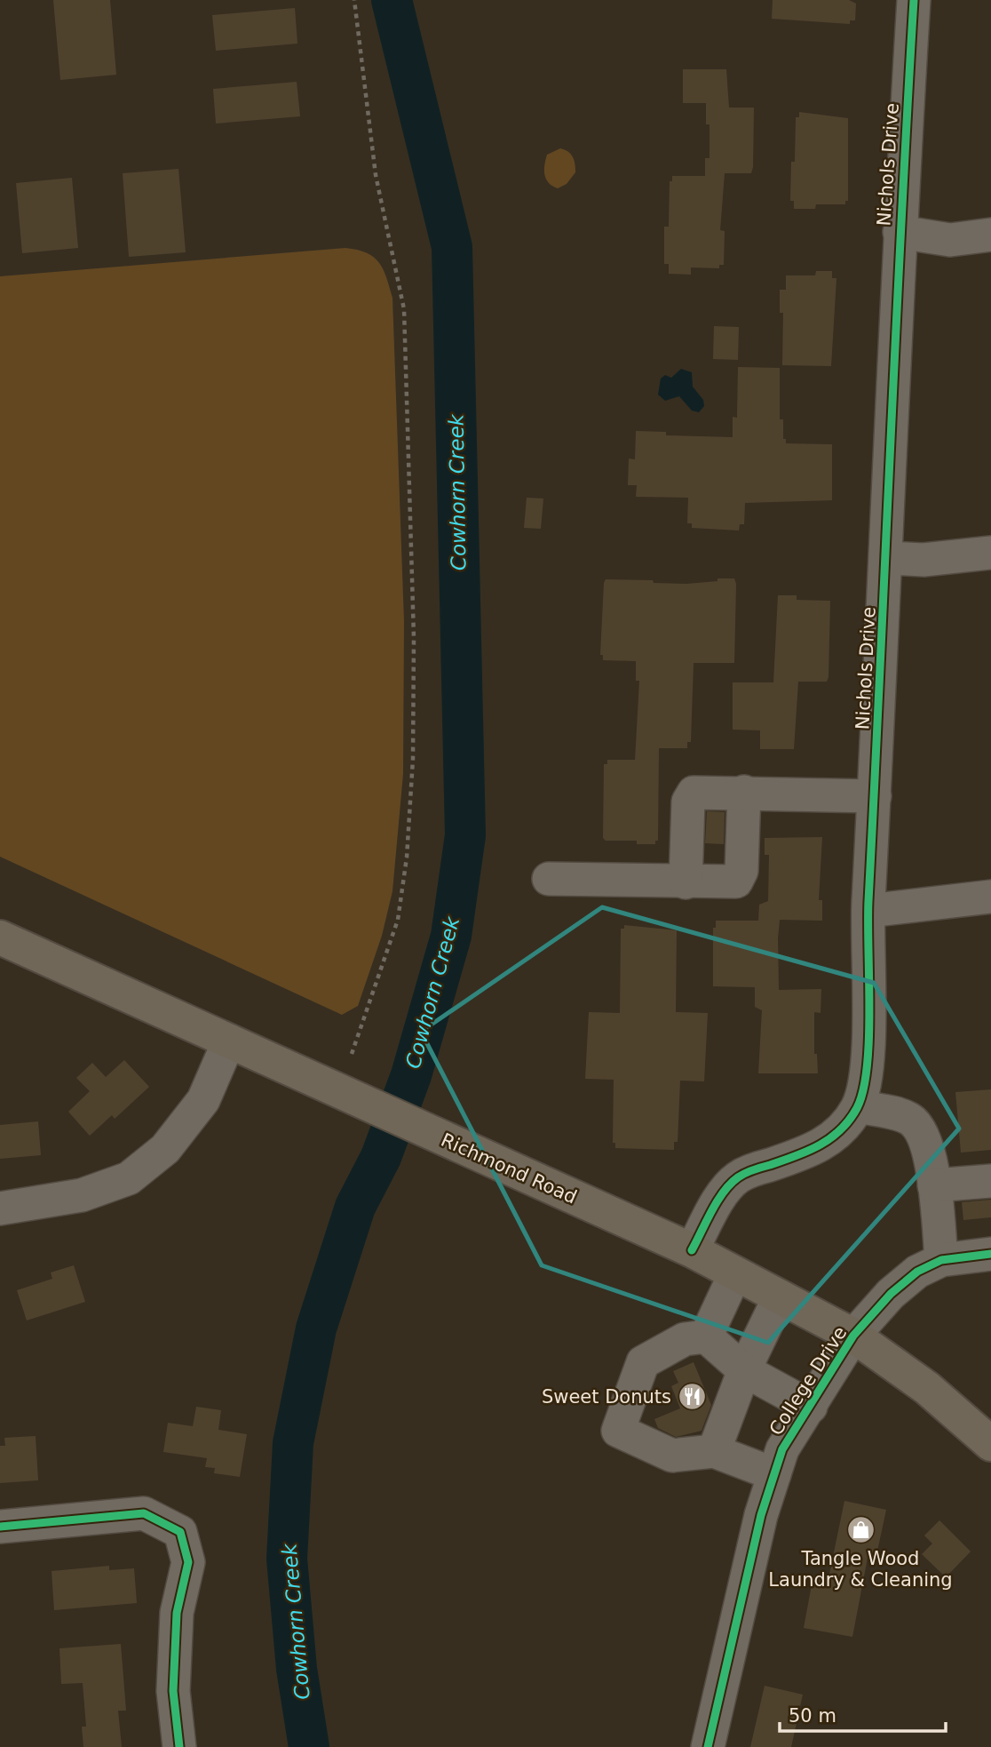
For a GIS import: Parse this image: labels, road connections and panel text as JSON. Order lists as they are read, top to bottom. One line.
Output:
{"streets":{"main road":["Richmond Road"],"street":["Nichols Drive","College Drive"]},"crossings":[["Nichols Drive","Richmond Road"],["Richmond Road","College Drive"]],"water":["Cowhorn Creek"],"places":{"restaurant":["Sweet Donuts"],"shop":["Tangle Wood Laundry & Cleaning"]},"scale_bar":"50 m"}
